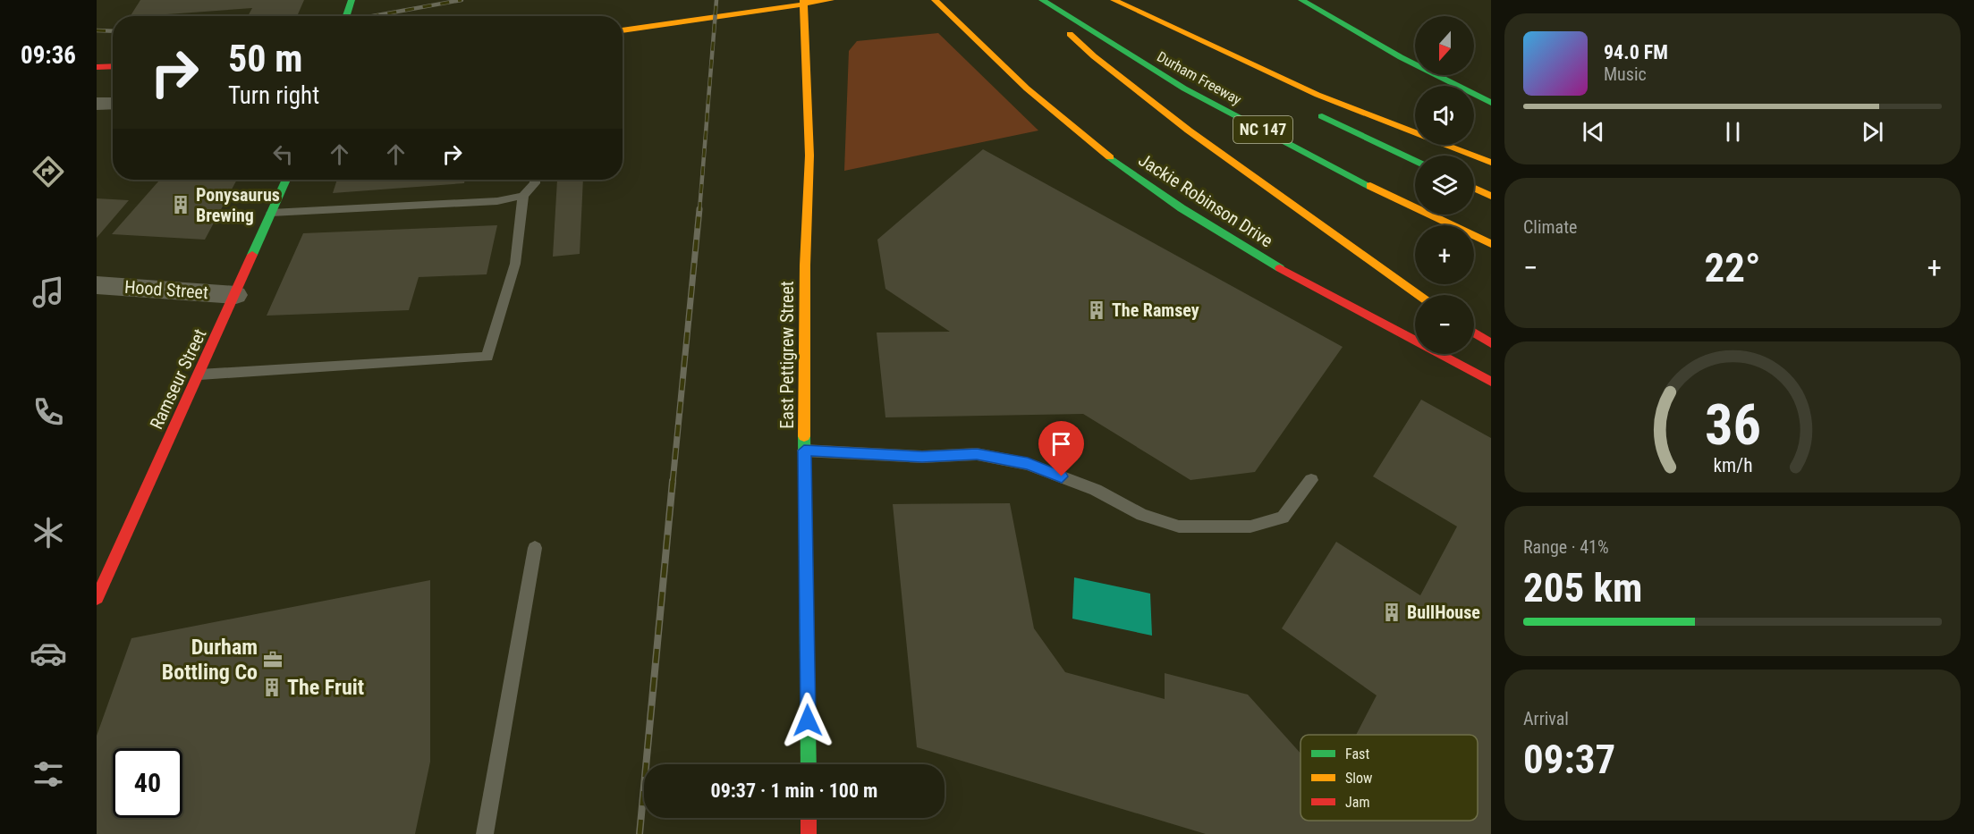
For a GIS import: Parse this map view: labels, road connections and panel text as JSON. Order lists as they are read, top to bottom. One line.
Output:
{"streets":{"main road":["Durham Freeway","NC 147","Jackie Robinson Drive","East Pettigrew Street","Ramseur Street"],"street":["Hood Street"]},"crossings":[["Hood Street","Ramseur Street"]],"places":{"building":["Ponysaurus Brewing","The Ramsey","BullHouse","The Fruit"],"office":["Durham Bottling Co"]},"legend":["Fast","Slow","Jam"],"north":"bottom","page":{"tabs":"09:36","map_buttons":["+","−"],"turn":["50 m","Turn right"],"song":["94.0 FM","Music"],"tile":["Climate",["Range · 41%","205 km"],["Arrival","09:37"]],"heat":["−","22°","+"],"limit":"40","trip":"09:37 · 1 min · 100 m","gauge":["36","km/h"]}}
